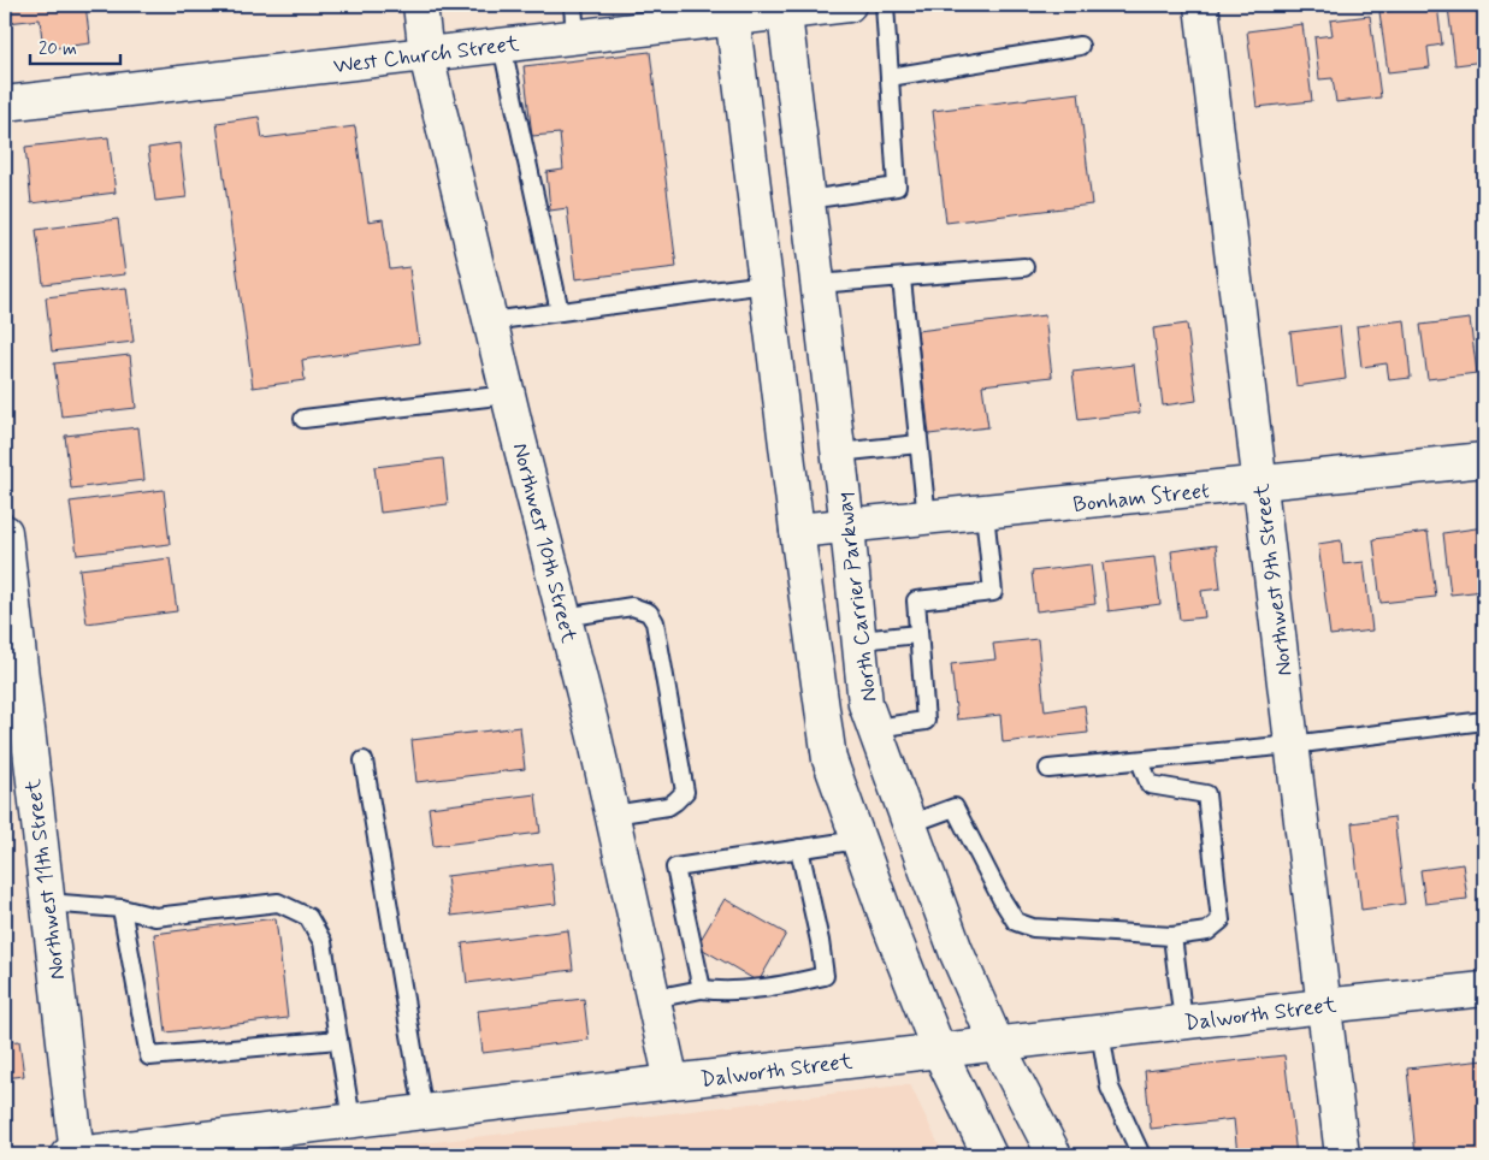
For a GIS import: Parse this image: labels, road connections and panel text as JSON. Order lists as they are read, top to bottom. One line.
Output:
{"streets":{"street":["West Church Street","Bonham Street","Northwest 10th Street","Northwest 9th Street","North Carrier Parkway","Northwest 11th Street","Dalworth Street"]},"crossings":[["West Church Street","Northwest 10th Street"],["West Church Street","North Carrier Parkway"],["Bonham Street","Northwest 9th Street"],["Bonham Street","North Carrier Parkway"],["Northwest 10th Street","Dalworth Street"],["Northwest 9th Street","Dalworth Street"],["North Carrier Parkway","Dalworth Street"],["Northwest 11th Street","Dalworth Street"]],"scale_bar":"20 m"}
